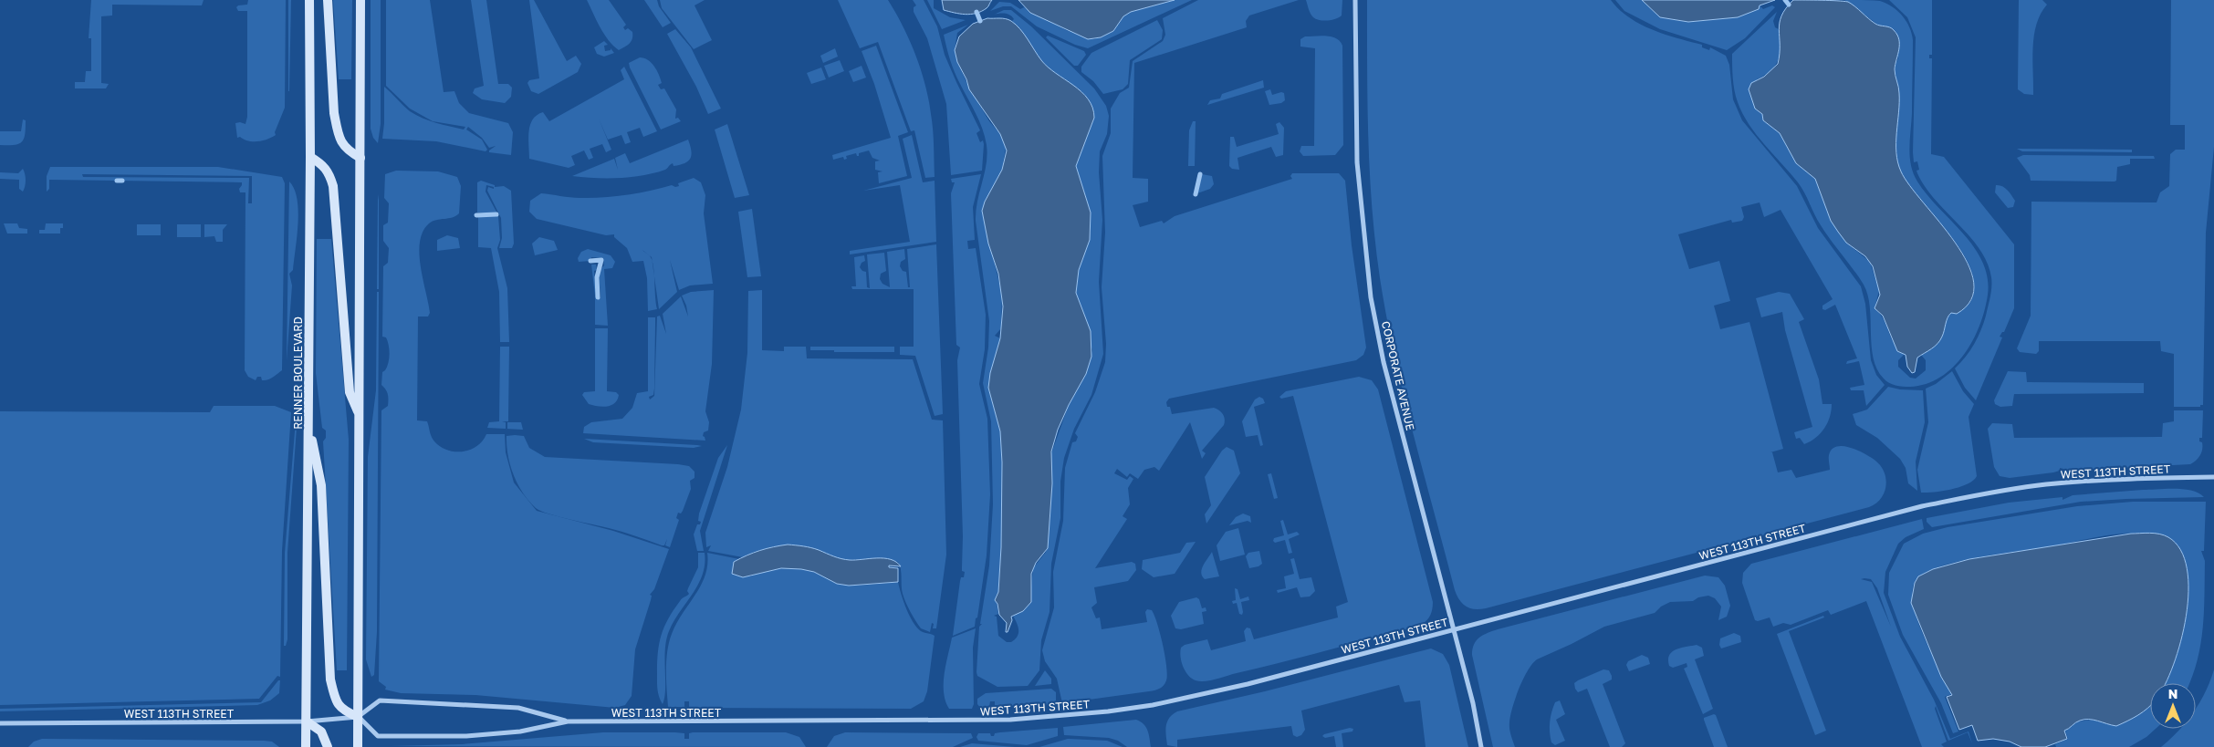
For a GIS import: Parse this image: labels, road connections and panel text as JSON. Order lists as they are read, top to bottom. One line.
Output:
{"streets":{"main road":["RENNER BOULEVARD"],"street":["CORPORATE AVENUE","WEST 113TH STREET"]},"crossings":[["RENNER BOULEVARD","WEST 113TH STREET"],["CORPORATE AVENUE","WEST 113TH STREET"]],"north":"top"}
